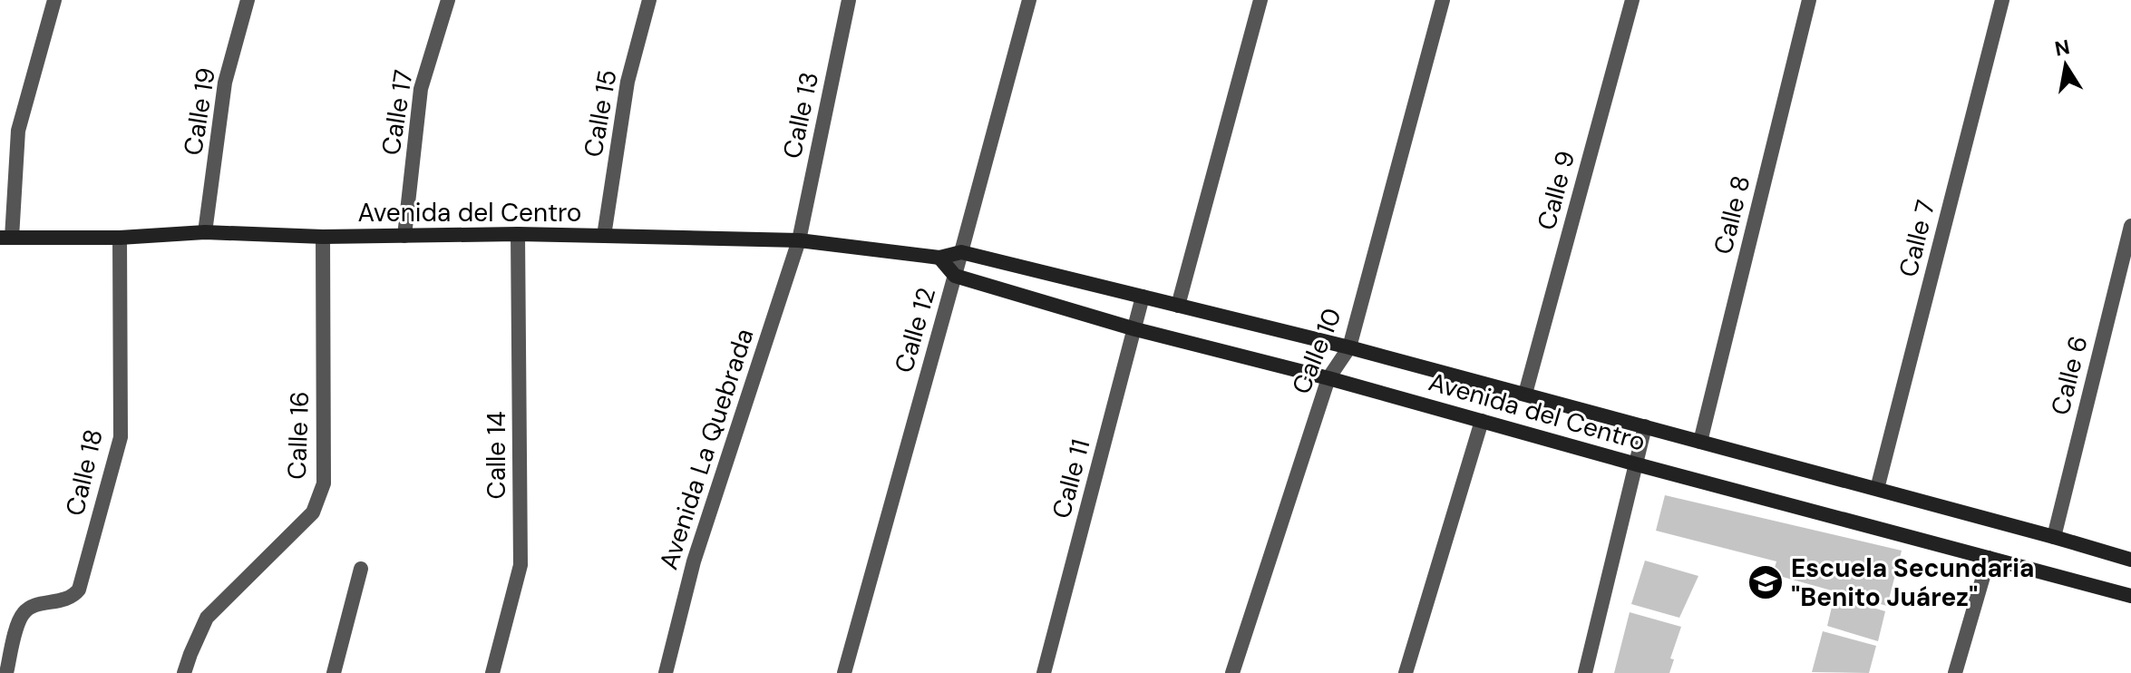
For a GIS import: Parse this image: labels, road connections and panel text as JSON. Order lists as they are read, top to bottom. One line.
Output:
{"streets":{"street":["Calle 19","Calle 17","Calle 15","Calle 13","Calle 9","Avenida del Centro","Calle 8","Calle 7","Calle 12","Calle 10","Calle 6","Calle 16","Avenida La Quebrada","Calle 14","Calle 18","Calle 11"]},"crossings":[["Calle 19","Avenida del Centro"],["Calle 17","Avenida del Centro"],["Calle 15","Avenida del Centro"],["Calle 13","Avenida del Centro"],["Calle 13","Avenida La Quebrada"],["Calle 9","Avenida del Centro"],["Avenida del Centro","Calle 8"],["Avenida del Centro","Calle 7"],["Avenida del Centro","Calle 12"],["Avenida del Centro","Calle 10"],["Avenida del Centro","Calle 6"],["Avenida del Centro","Calle 16"],["Avenida del Centro","Avenida La Quebrada"],["Avenida del Centro","Calle 14"],["Avenida del Centro","Calle 18"],["Avenida del Centro","Calle 11"]],"places":{"school or university":["Escuela Secundaria \"Benito Juárez\""]},"north":"top"}
